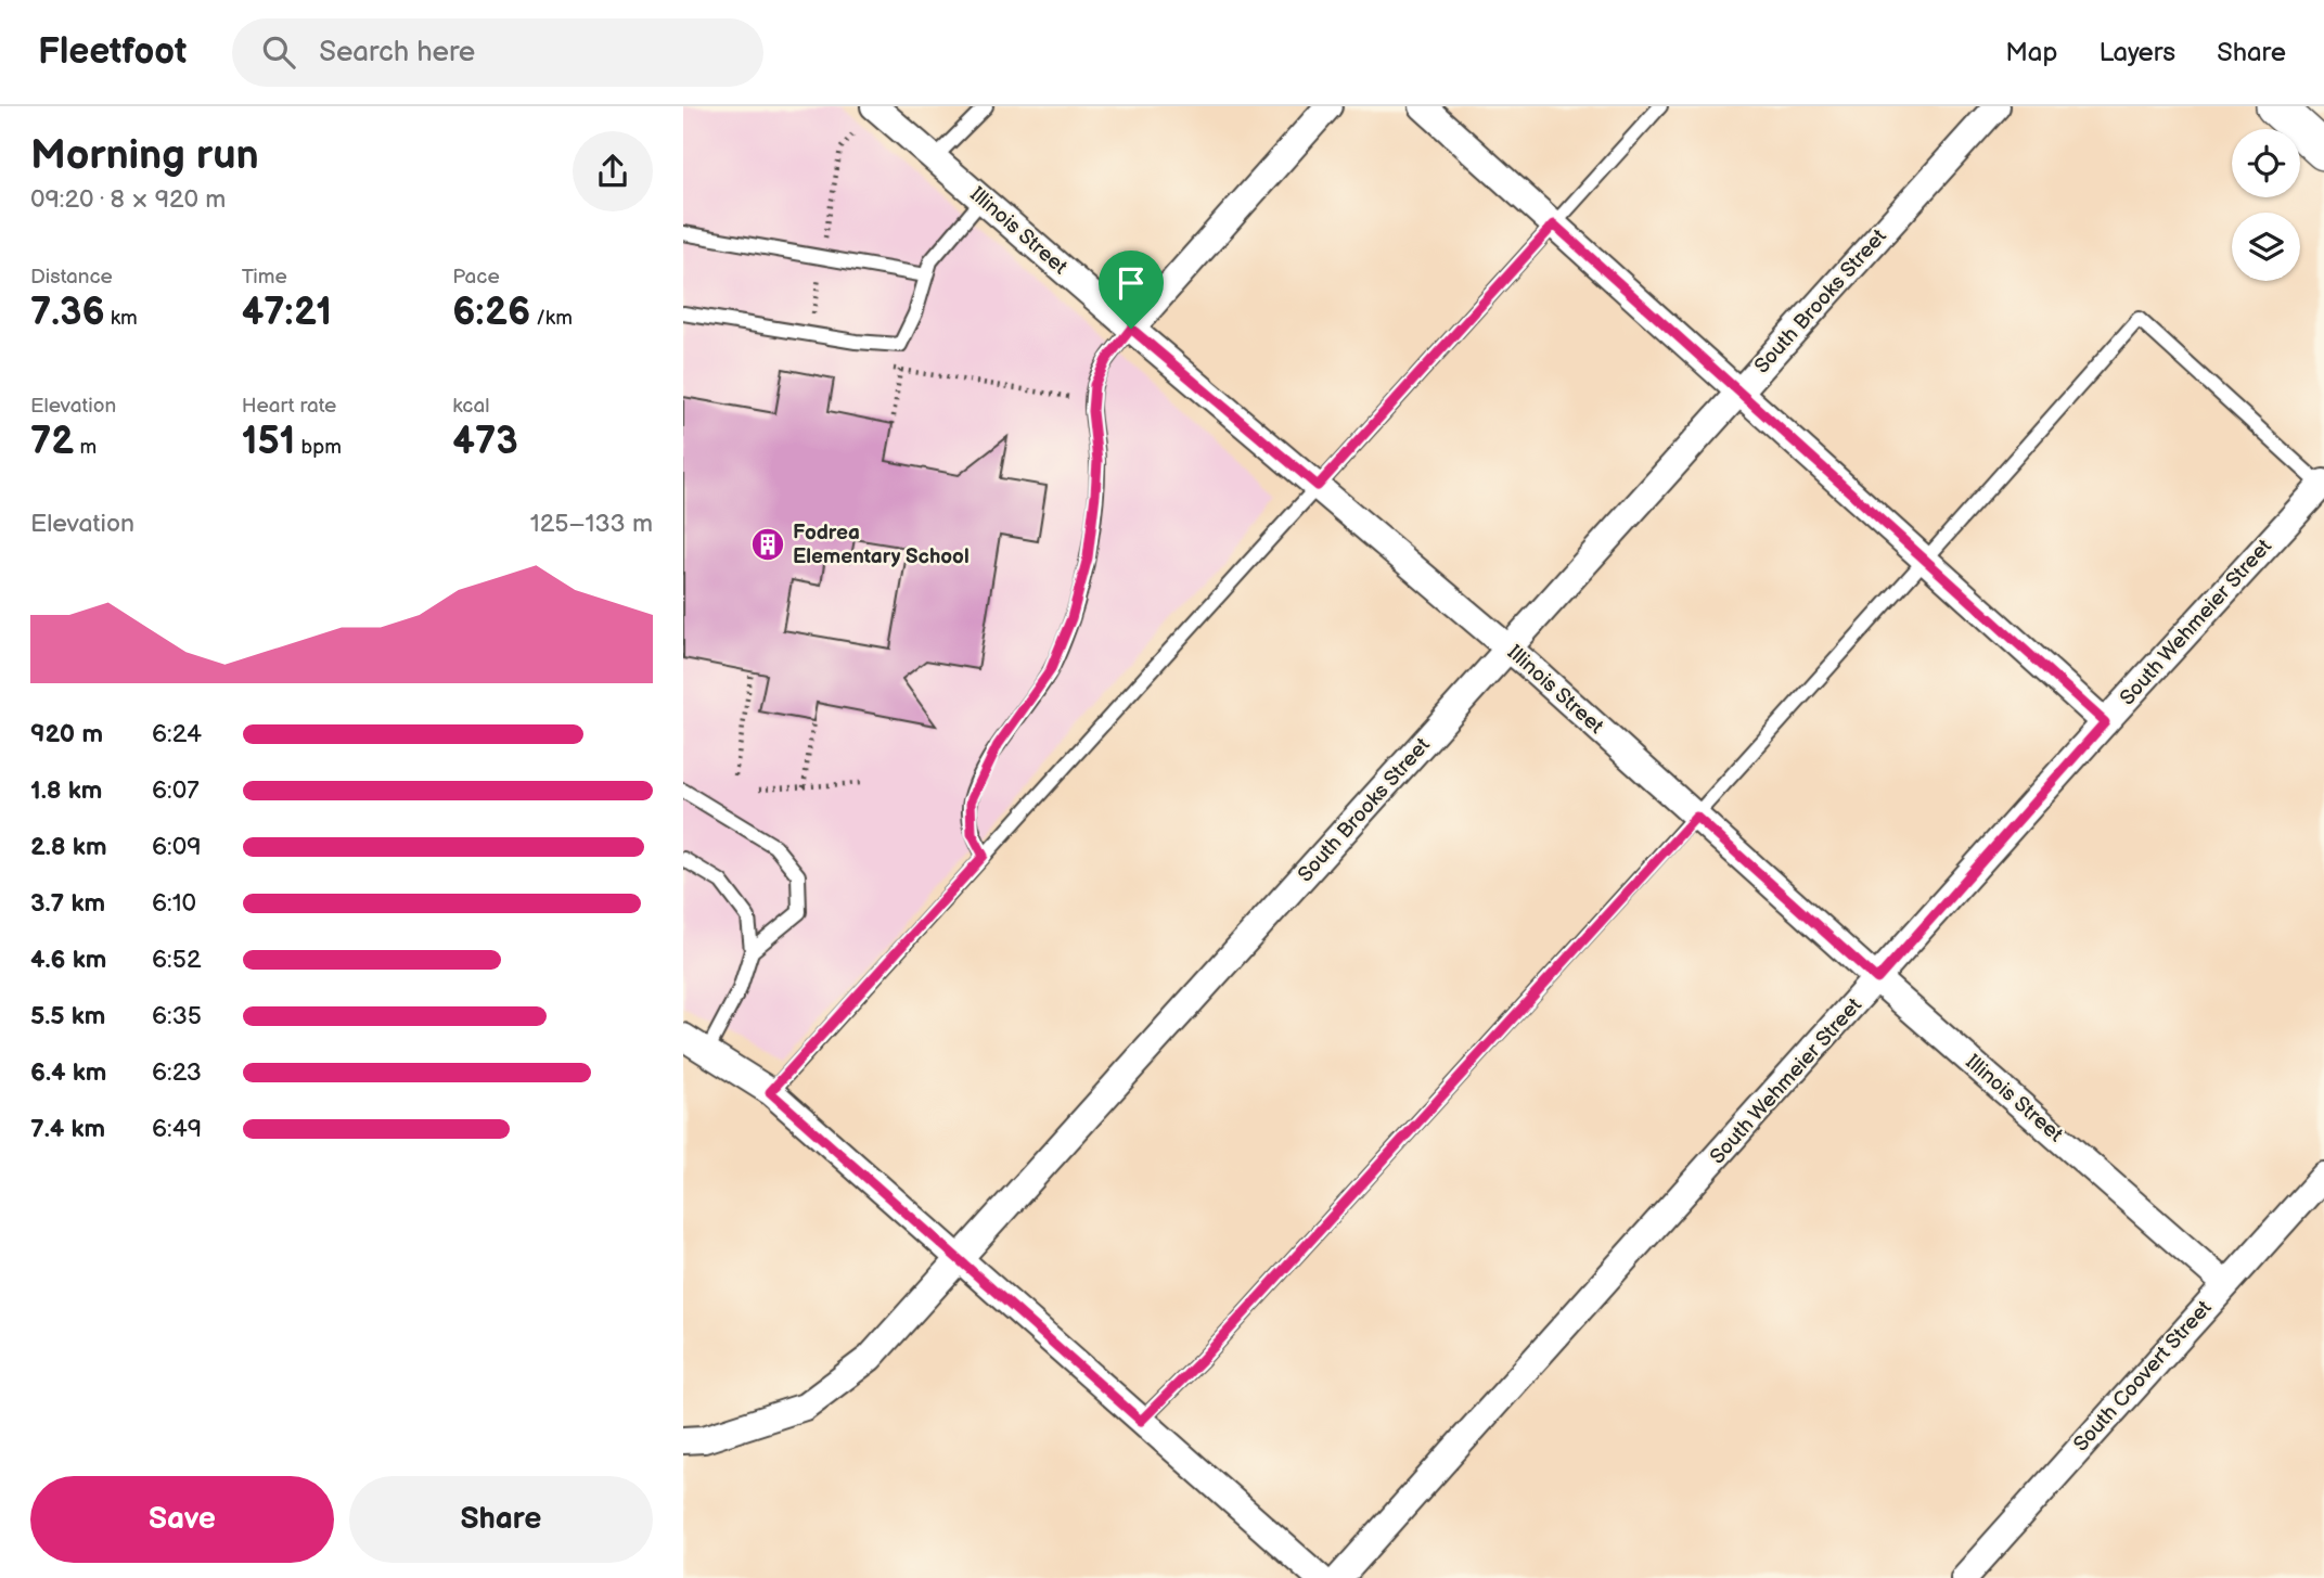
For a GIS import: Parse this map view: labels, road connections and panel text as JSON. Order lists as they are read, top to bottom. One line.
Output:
{"streets":{"street":["Illinois Street","South Brooks Street","South Wehmeier Street","South Coovert Street"]},"crossings":[["Illinois Street","South Brooks Street"],["Illinois Street","South Wehmeier Street"],["Illinois Street","South Coovert Street"]],"places":{"building":["Fodrea Elementary School"]},"page":{"header":"Fleetfoot","search":"Search here","nav":["Map","Layers","Share"],"heading":["Morning run","09:20 · 8 × 920 m"],"stats":[["Distance","7.36 km"],["Time","47:21"],["Pace","6:26 /km"],["Elevation","72 m"],["Heart rate","151 bpm"],["kcal","473"]],"chart":["Elevation","125–133 m"],"list":[{"name":"920 m","note":"6:24"},{"name":"1.8 km","note":"6:07"},{"name":"2.8 km","note":"6:09"},{"name":"3.7 km","note":"6:10"},{"name":"4.6 km","note":"6:52"},{"name":"5.5 km","note":"6:35"},{"name":"6.4 km","note":"6:23"},{"name":"7.4 km","note":"6:49"}],"buttons":["Save","Share"]}}
